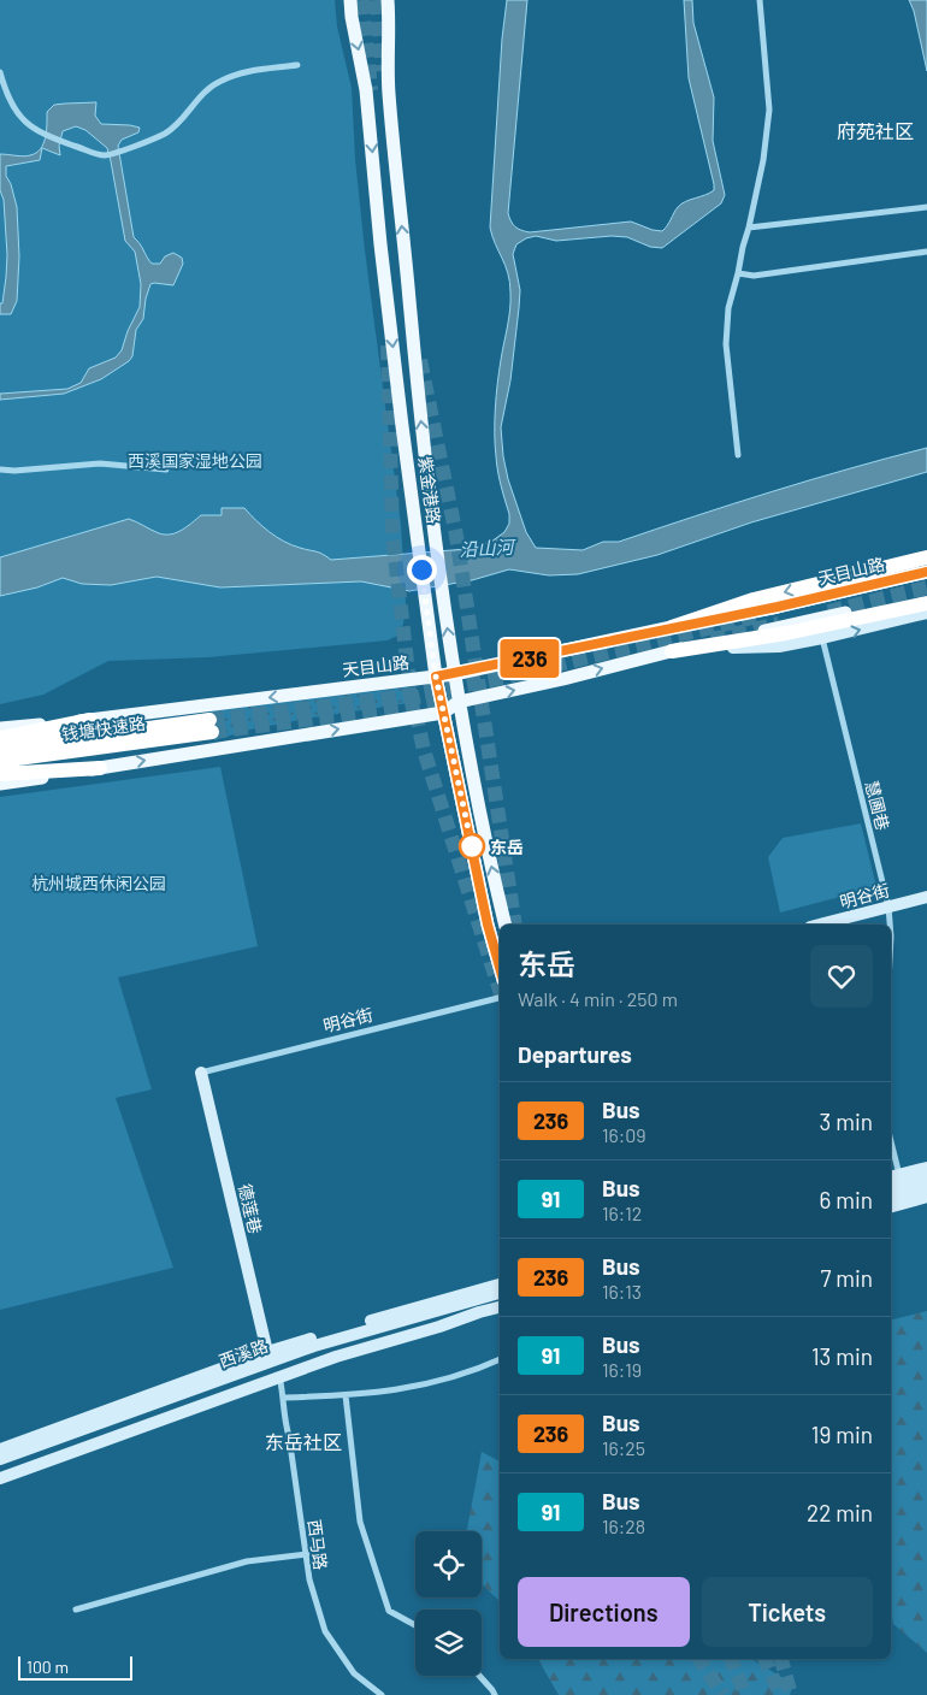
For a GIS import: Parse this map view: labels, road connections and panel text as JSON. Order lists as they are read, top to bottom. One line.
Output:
{"streets":{"highway":["钱塘快速路"],"main road":["紫金港路","天目山路"],"street":["慧圃巷","明谷街","德莲巷","西溪路","西马路"]},"crossings":[["紫金港路","天目山路"],["慧圃巷","明谷街"],["明谷街","德莲巷"],["德莲巷","西溪路"],["西溪路","西马路"]],"districts":["府苑社区","东岳社区"],"water":["沿山河"],"parks":["西溪国家湿地公园","杭州城西休闲公园"],"places":["东岳"],"lines":["bus line 236"],"scale_bar":"100 m","page":{"on_map":"236","heading":[["东岳","Walk · 4 min · 250 m"],"Departures"],"list":[{"mark":"236","name":"Bus","note":"16:09","value":"3 min"},{"mark":"91","name":"Bus","note":"16:12","value":"6 min"},{"mark":"236","name":"Bus","note":"16:13","value":"7 min"},{"mark":"91","name":"Bus","note":"16:19","value":"13 min"},{"mark":"236","name":"Bus","note":"16:25","value":"19 min"},{"mark":"91","name":"Bus","note":"16:28","value":"22 min"}],"buttons":["Directions","Tickets"],"scale":"100 m"}}
